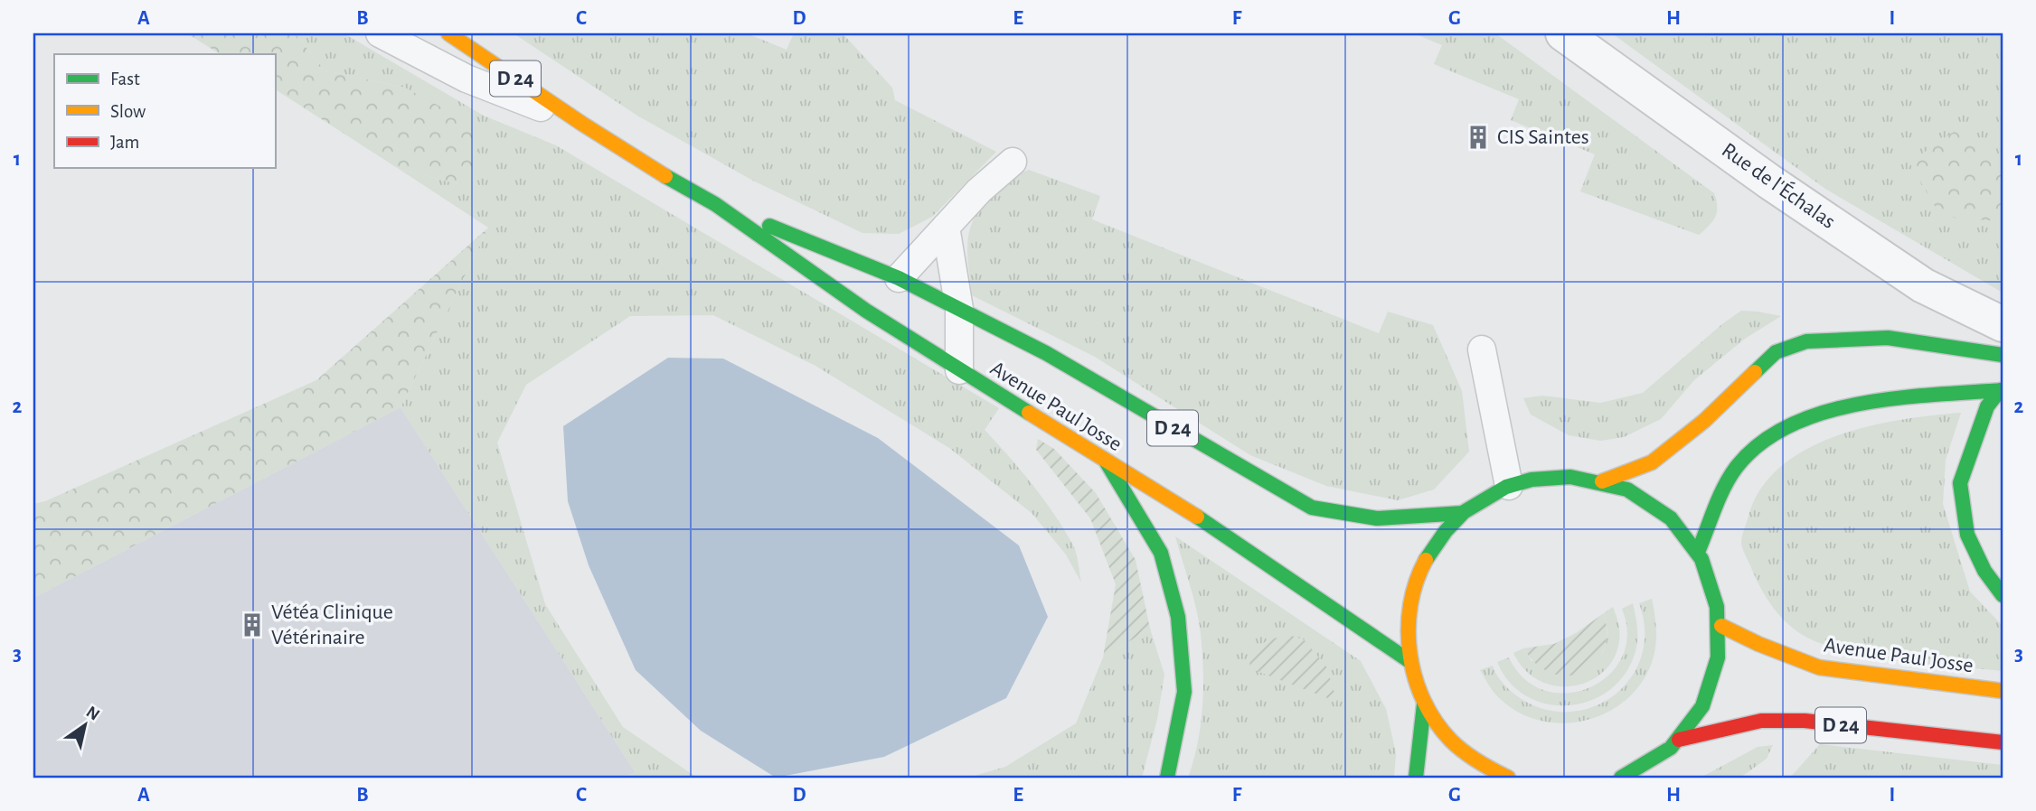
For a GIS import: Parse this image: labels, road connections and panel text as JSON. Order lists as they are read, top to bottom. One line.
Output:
{"streets":{"main road":["D 24","Avenue Paul Josse"],"street":["Rue de l'Échalas"]},"places":{"building":["CIS Saintes","Vétéa Clinique Vétérinaire"]},"legend":["Fast","Slow","Jam"],"north":"top right","grid":{"columns":["A","B","C","D","E","F","G","H","I"],"rows":["1","2","3"]}}
